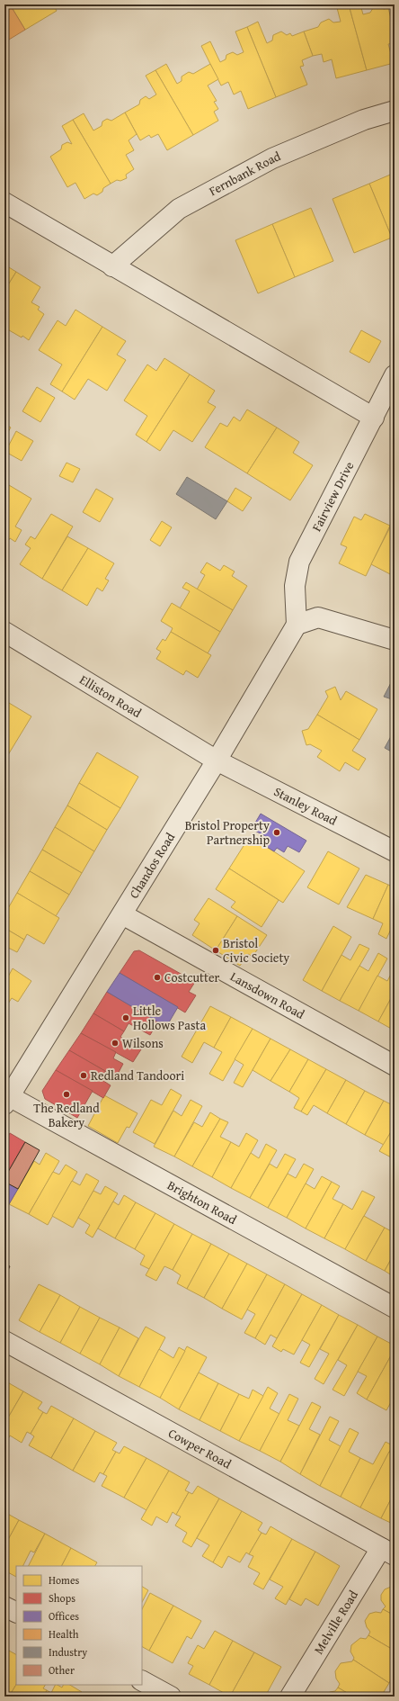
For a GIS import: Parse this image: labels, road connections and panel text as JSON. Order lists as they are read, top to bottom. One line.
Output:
{"streets":{"street":["Fernbank Road","Fairview Drive","Elliston Road","Stanley Road","Chandos Road","Lansdown Road","Brighton Road","Cowper Road","Melville Road"]},"crossings":[["Fairview Drive","Chandos Road"],["Elliston Road","Stanley Road"],["Elliston Road","Chandos Road"],["Stanley Road","Chandos Road"],["Chandos Road","Lansdown Road"],["Chandos Road","Brighton Road"],["Cowper Road","Melville Road"]],"places":["Bristol Property Partnership","Bristol Civic Society","Costcutter","Little Hollows Pasta","Wilsons","Redland Tandoori","The Redland Bakery"],"legend":["Homes","Shops","Offices","Health","Industry","Other"]}
